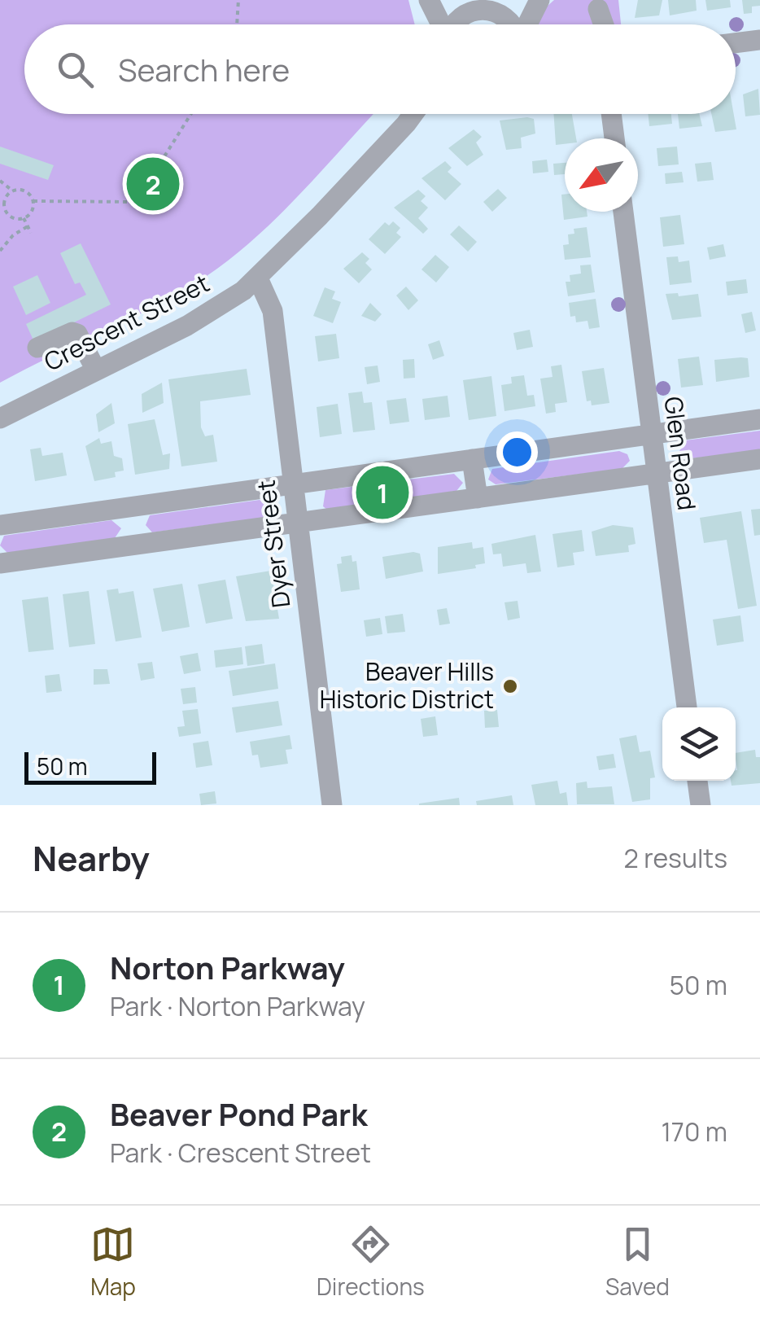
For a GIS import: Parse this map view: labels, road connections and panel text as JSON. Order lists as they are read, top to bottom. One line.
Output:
{"streets":{"street":["Crescent Street","Glen Road","Dyer Street"]},"crossings":[["Crescent Street","Dyer Street"]],"places":["Beaver Hills Historic District"],"scale_bar":"50 m","north":"bottom left","page":{"search":"Search here","pins":["2","1"],"scale":"50 m","heading":["Nearby","2 results"],"list":[{"mark":"1","name":"Norton Parkway","note":"Park · Norton Parkway","value":"50 m"},{"mark":"2","name":"Beaver Pond Park","note":"Park · Crescent Street","value":"170 m"}],"nav":["Map","Directions","Saved"]}}
